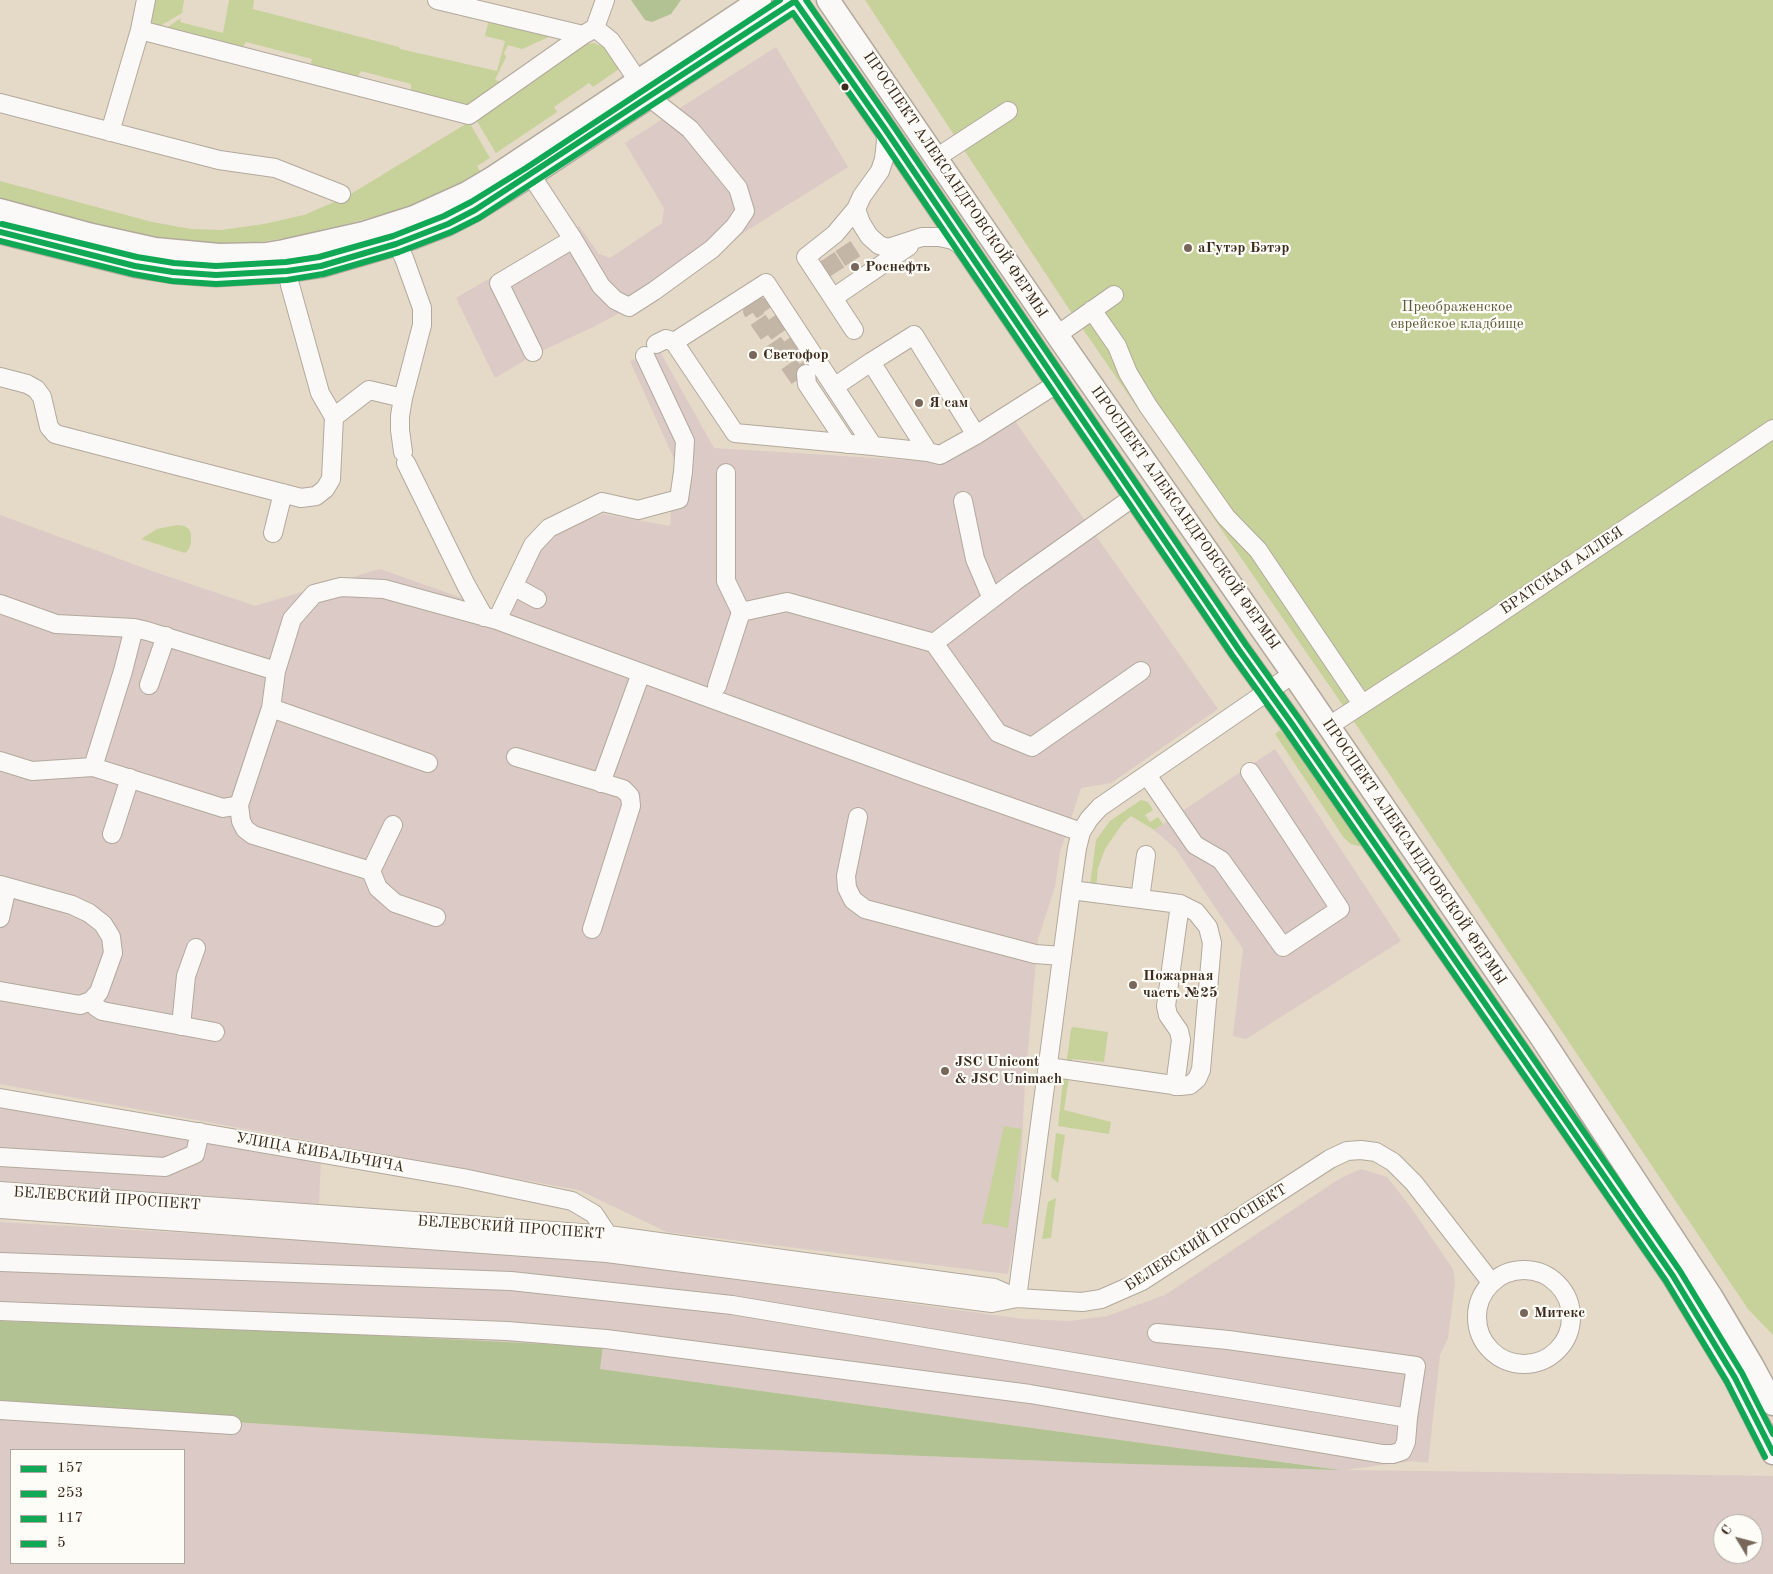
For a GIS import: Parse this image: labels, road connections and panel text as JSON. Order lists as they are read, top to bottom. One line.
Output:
{"streets":{"main road":["ПРОСПЕКТ АЛЕКСАНДРОВСКОЙ ФЕРМЫ"],"street":["БРАТСКАЯ АЛЛЕЯ","УЛИЦА КИБАЛЬЧИЧА","БЕЛЕВСКИЙ ПРОСПЕКТ"]},"crossings":[["ПРОСПЕКТ АЛЕКСАНДРОВСКОЙ ФЕРМЫ","БРАТСКАЯ АЛЛЕЯ"],["УЛИЦА КИБАЛЬЧИЧА","БЕЛЕВСКИЙ ПРОСПЕКТ"]],"parks":["Преображенское еврейское кладбище"],"places":["аГутэр Бэтэр","Роснефть","Светофор","Я сам","Пожарная часть №25","JSC Unicont & JSC Unimach","Митекс"],"lines":["transit line 117","transit line 5","transit line 157","transit line 253"],"legend":["157","253","117","5"],"north":"top left"}
